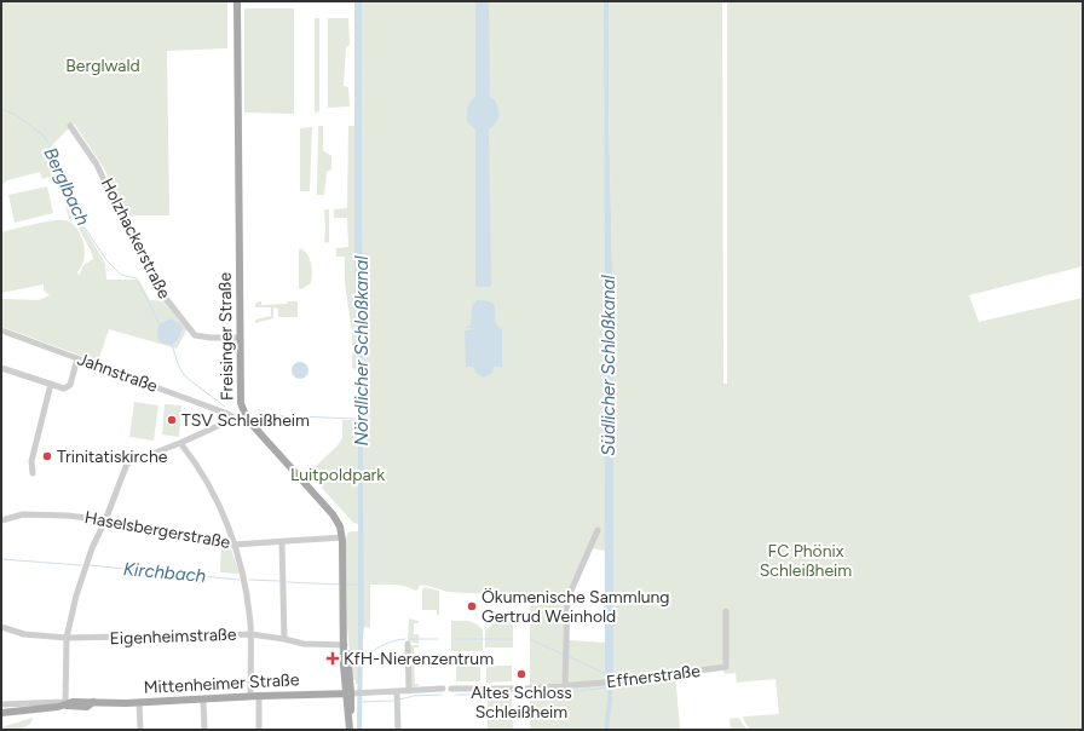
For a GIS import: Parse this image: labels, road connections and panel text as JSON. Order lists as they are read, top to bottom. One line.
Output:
{"streets":{"main road":["Freisinger Straße","Mittenheimer Straße"],"street":["Holzhackerstraße","Jahnstraße","Haselsbergerstraße","Eigenheimstraße","Effnerstraße"]},"crossings":[["Holzhackerstraße","Freisinger Straße"],["Freisinger Straße","Haselsbergerstraße"],["Freisinger Straße","Eigenheimstraße"],["Freisinger Straße","Mittenheimer Straße"]],"water":["Berglbach","Nördlicher Schloßkanal","Südlicher Schloßkanal","Kirchbach"],"parks":["Berglwald","Luitpoldpark","FC Phönix Schleißheim"],"places":{"other":["TSV Schleißheim","Trinitatiskirche","Ökumenische Sammlung Gertrud Weinhold","Altes Schloss Schleißheim"],"health":["KfH-Nierenzentrum"]}}
